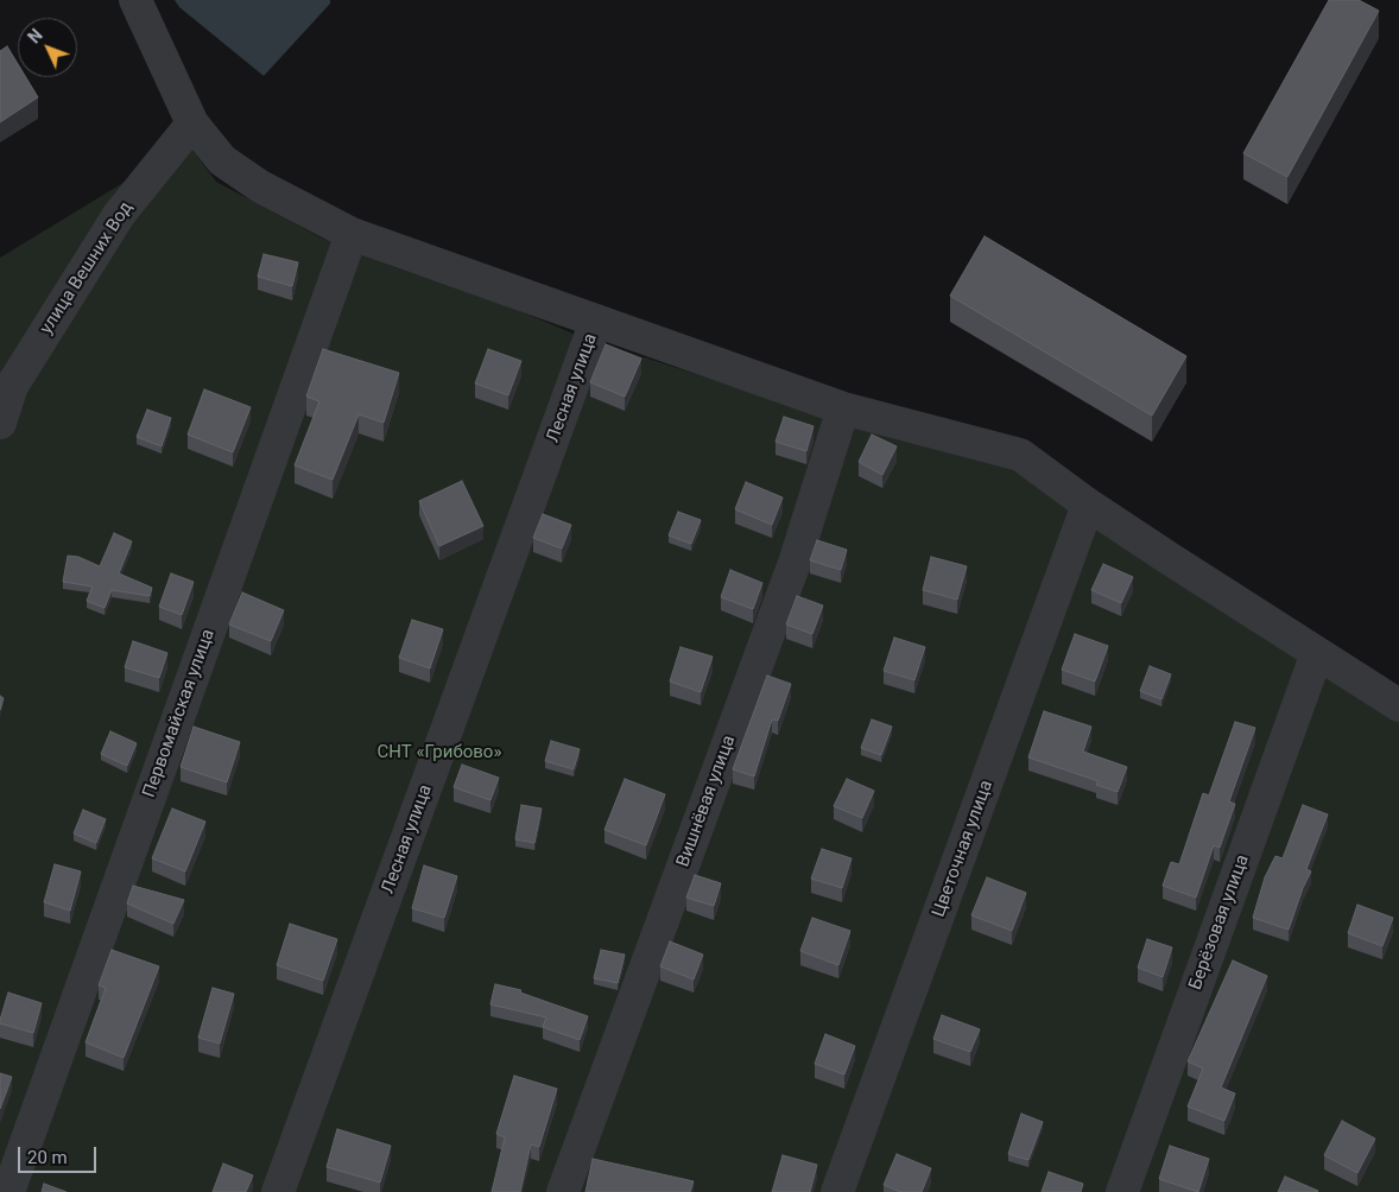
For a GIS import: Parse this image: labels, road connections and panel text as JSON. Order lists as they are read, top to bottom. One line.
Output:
{"streets":{"street":["улица Вешних Вод","Лесная улица","Первомайская улица","Вишнёвая улица","Цветочная улица","Берёзовая улица"]},"parks":["СНТ «Грибово»"],"scale_bar":"20 m","north":"top left"}
